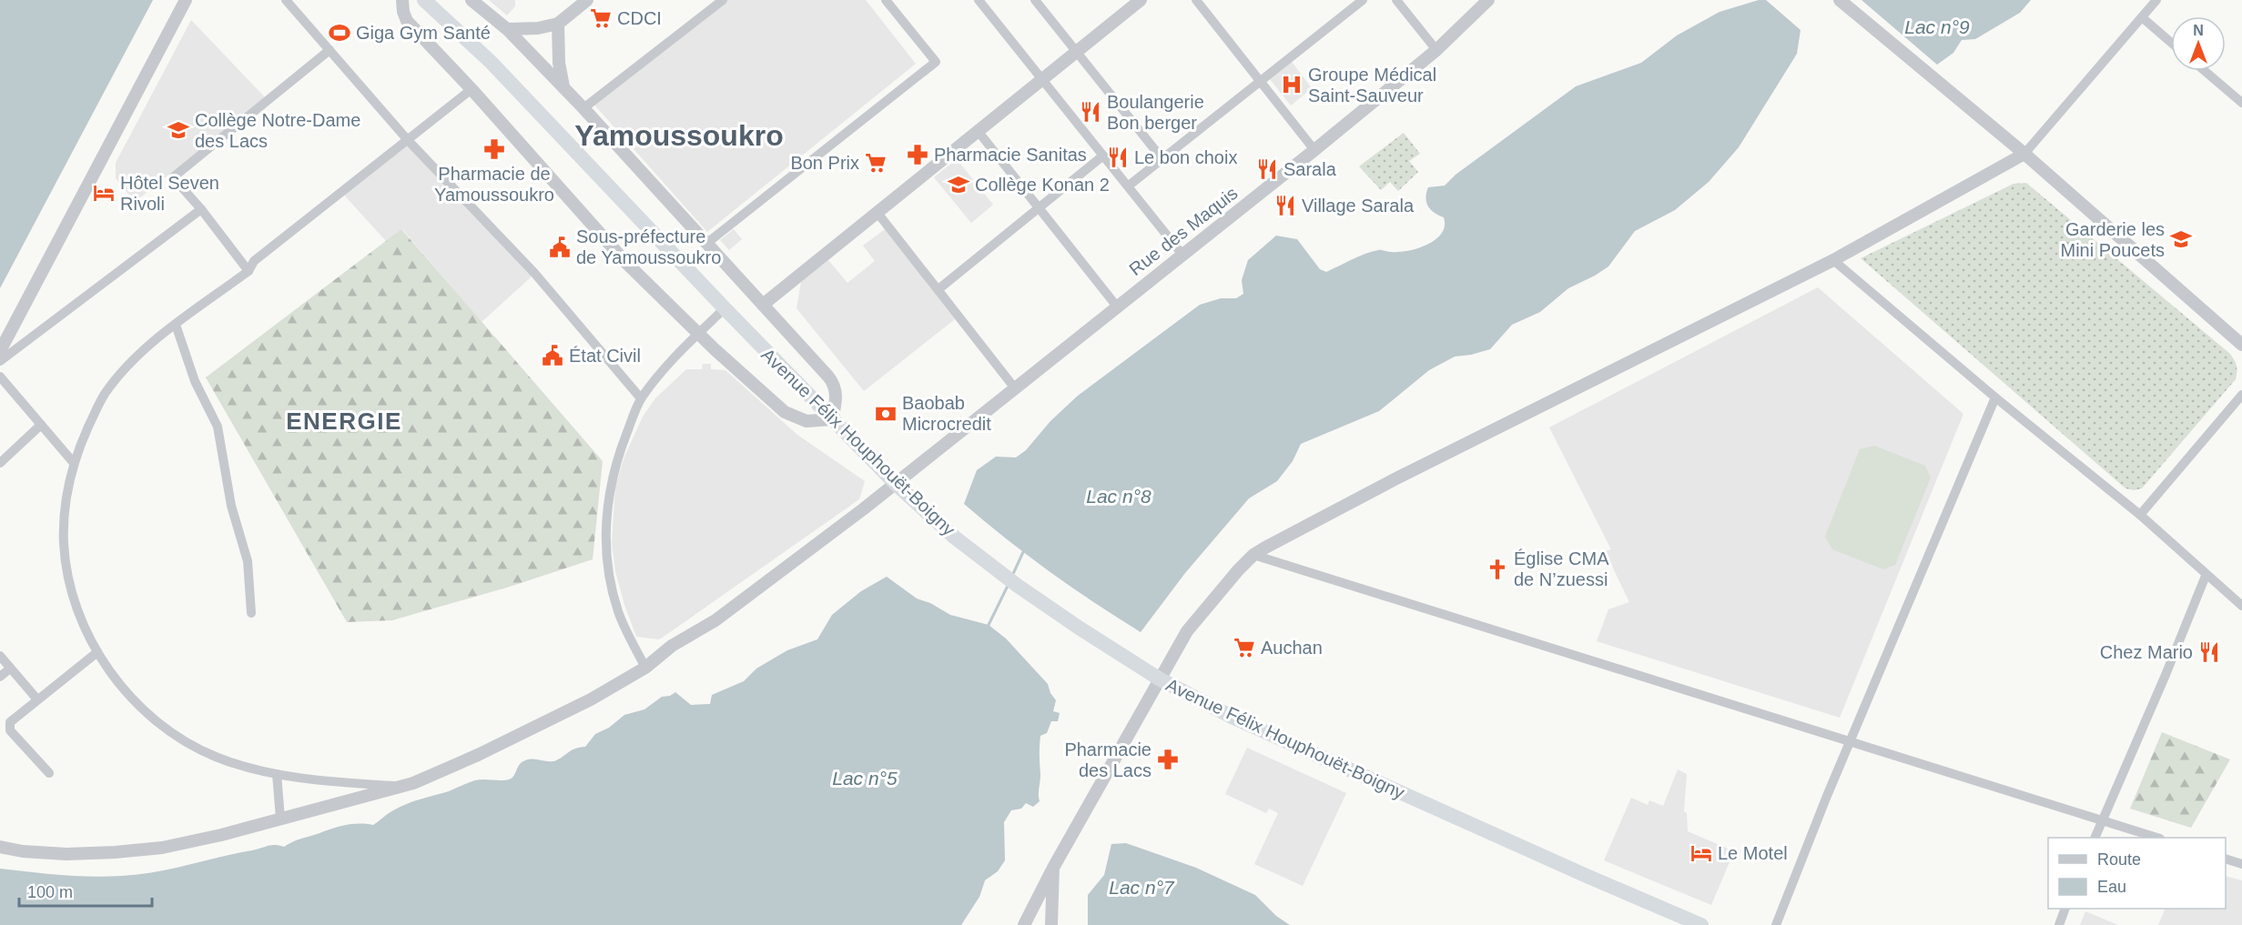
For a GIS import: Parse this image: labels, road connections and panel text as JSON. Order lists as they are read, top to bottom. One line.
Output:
{"streets":{"highway":["Avenue Félix Houphouët-Boigny"],"street":["Rue des Maquis"]},"crossings":[["Rue des Maquis","Avenue Félix Houphouët-Boigny"]],"districts":["Yamoussoukro","ENERGIE"],"water":["Lac n°9","Lac n°8","Lac n°5","Lac n°7"],"places":{"supermarket":["CDCI","Bon Prix","Auchan"],"sports":["Giga Gym Santé"],"hospital":["Groupe Médical Saint-Sauveur"],"restaurant":["Boulangerie Bon berger","Le bon choix","Sarala","Village Sarala","Chez Mario"],"school or university":["Collège Notre-Dame des Lacs","Collège Konan 2","Garderie les Mini Poucets"],"pharmacy":["Pharmacie de Yamoussoukro","Pharmacie Sanitas","Pharmacie des Lacs"],"hotel":["Hôtel Seven Rivoli","Le Motel"],"public building":["Sous-préfecture de Yamoussoukro","État Civil"],"bank":["Baobab Microcredit"],"church":["Église CMA de N’zuessi"]},"legend":["Route","Eau"],"scale_bar":"100 m","north":"top"}
